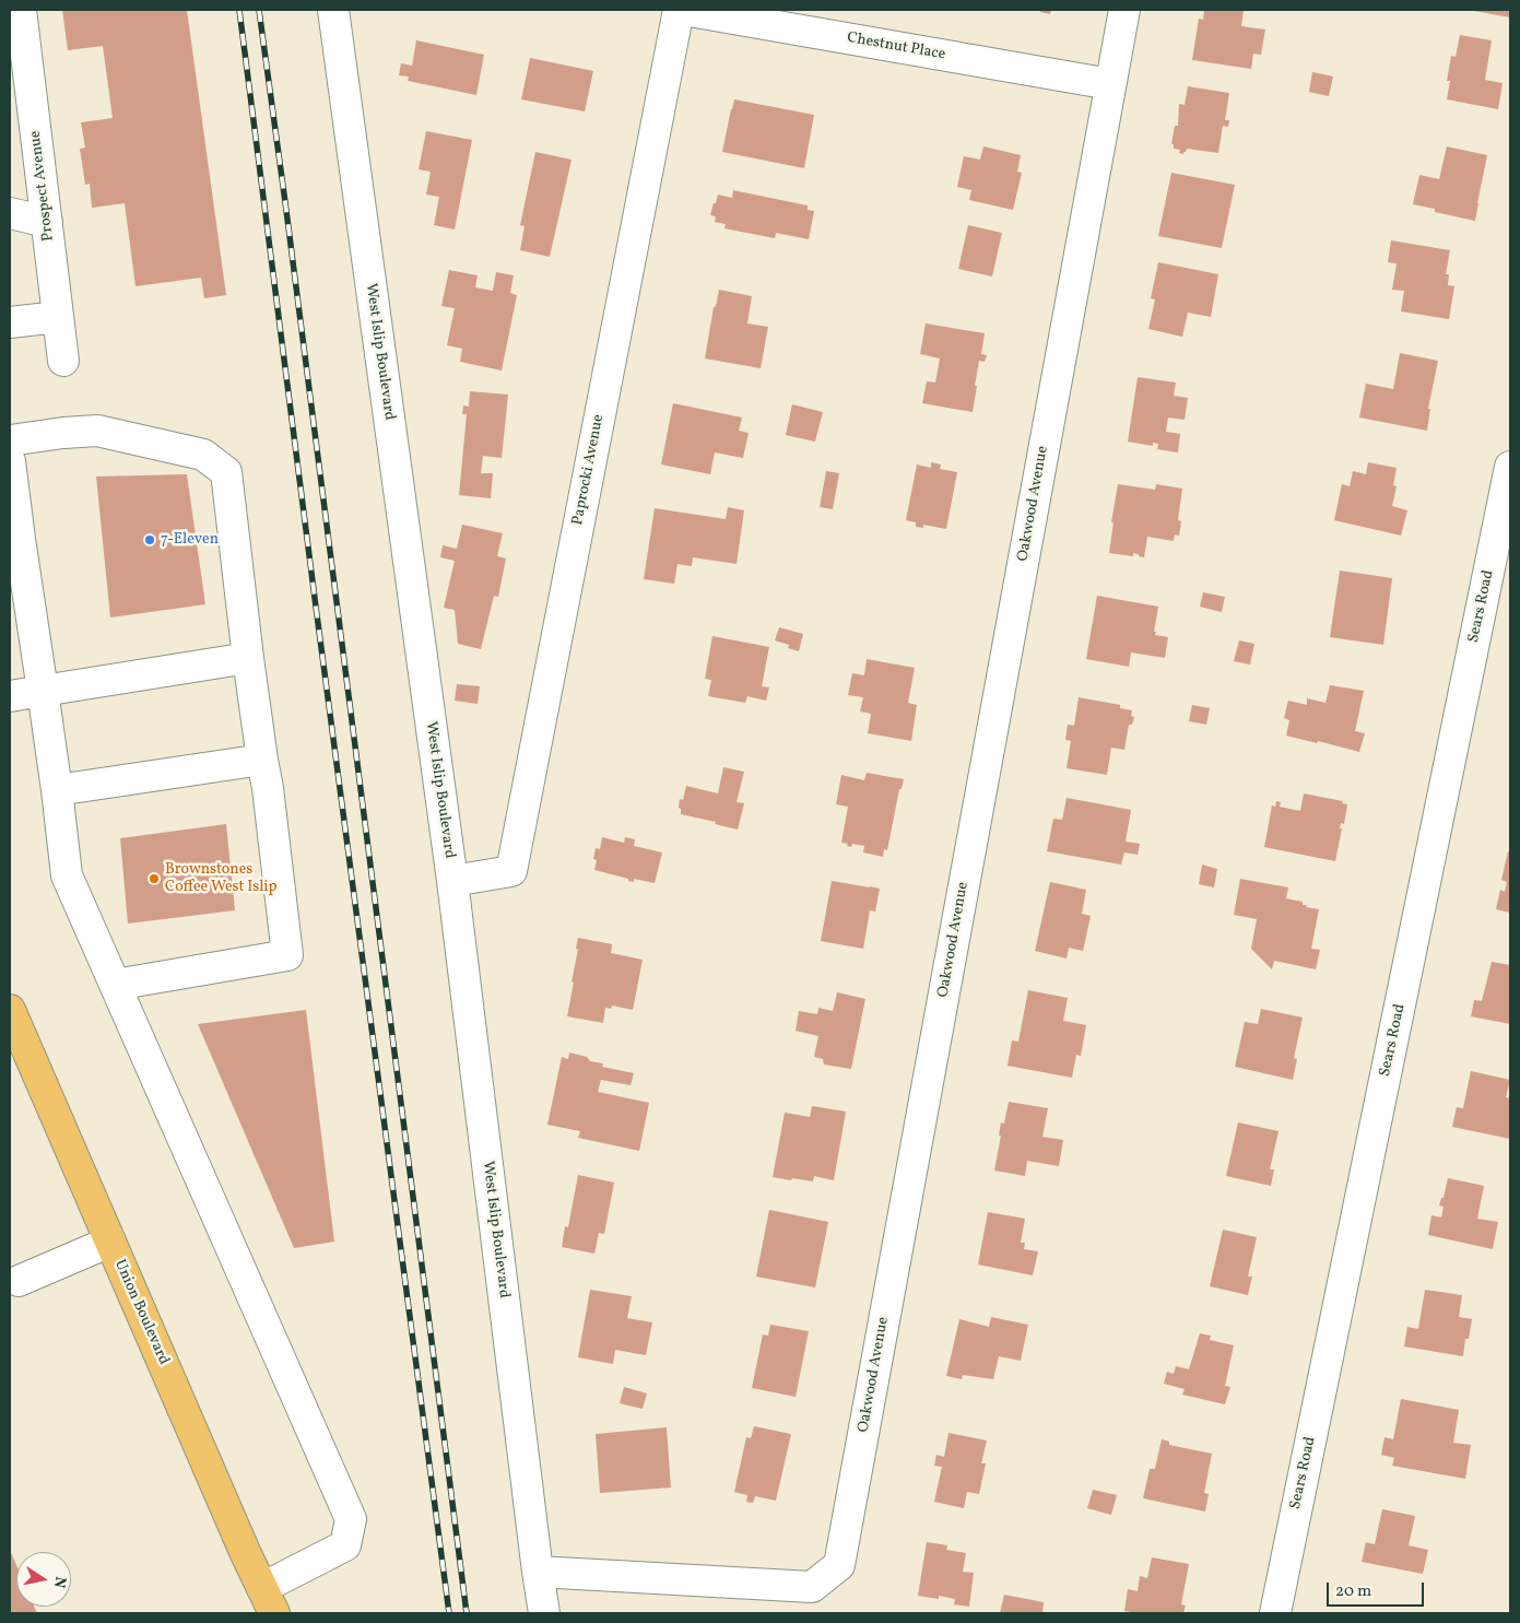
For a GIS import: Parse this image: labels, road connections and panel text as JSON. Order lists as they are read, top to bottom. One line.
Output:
{"streets":{"main road":["Union Boulevard"],"street":["Chestnut Place","Prospect Avenue","West Islip Boulevard","Paprocki Avenue","Oakwood Avenue","Sears Road"]},"crossings":[["Chestnut Place","Paprocki Avenue"],["Chestnut Place","Oakwood Avenue"],["West Islip Boulevard","Paprocki Avenue"],["West Islip Boulevard","Oakwood Avenue"]],"places":["7-Eleven","Brownstones Coffee West Islip"],"scale_bar":"20 m","north":"right"}
